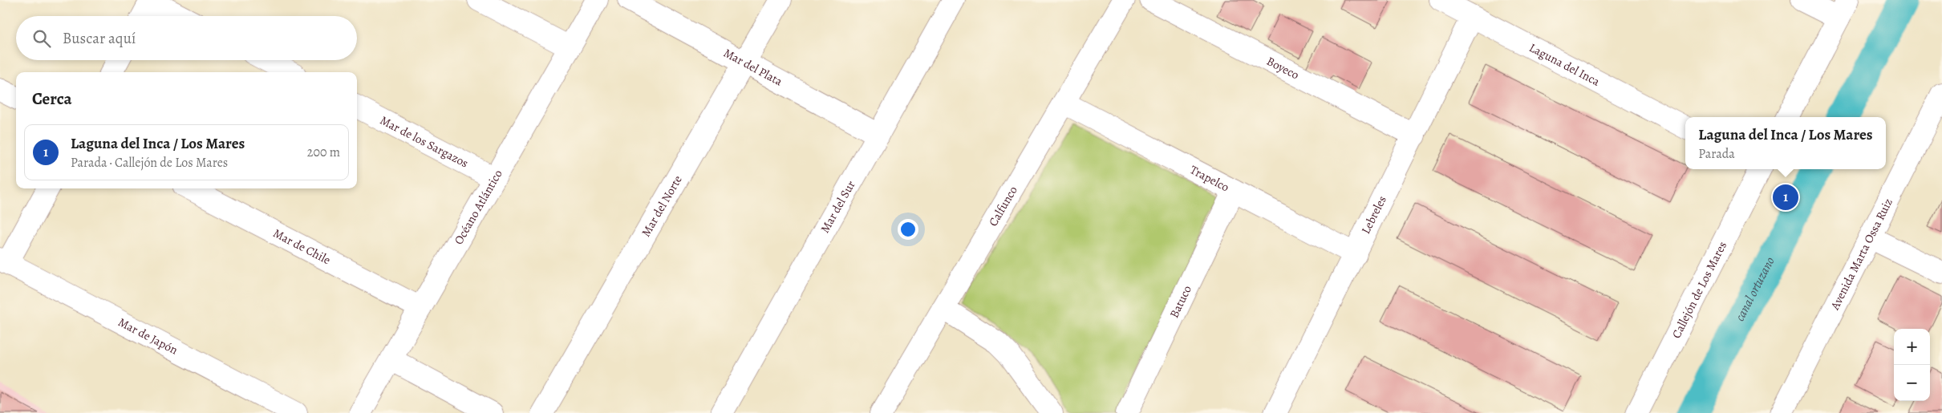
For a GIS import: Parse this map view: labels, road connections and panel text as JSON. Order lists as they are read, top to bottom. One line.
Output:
{"streets":{"street":["Laguna del Inca","Mar del Plata","Boyeco","Mar de los Sargazos","Trapelco","Océano Atlántico","Mar del Norte","Mar del Sur","Calfunco","Lebreles","Mar de Chile","Avenida Marta Ossa Ruiz","Callejón de Los Mares","Batuco","Mar de Japón"]},"crossings":[["Laguna del Inca","Lebreles"],["Mar del Plata","Mar del Norte"],["Mar del Plata","Mar del Sur"],["Boyeco","Lebreles"],["Mar de los Sargazos","Océano Atlántico"],["Trapelco","Calfunco"],["Trapelco","Lebreles"],["Trapelco","Batuco"],["Océano Atlántico","Mar de Chile"]],"water":["canal ortuzano"],"page":{"search":"Buscar aquí","heading":"Cerca","popup":["Laguna del Inca / Los Mares","Parada"],"list":[{"mark":"1","name":"Laguna del Inca / Los Mares","note":"Parada · Callejón de Los Mares","value":"200 m"}],"pins":"1","map_buttons":["+","−"]}}
